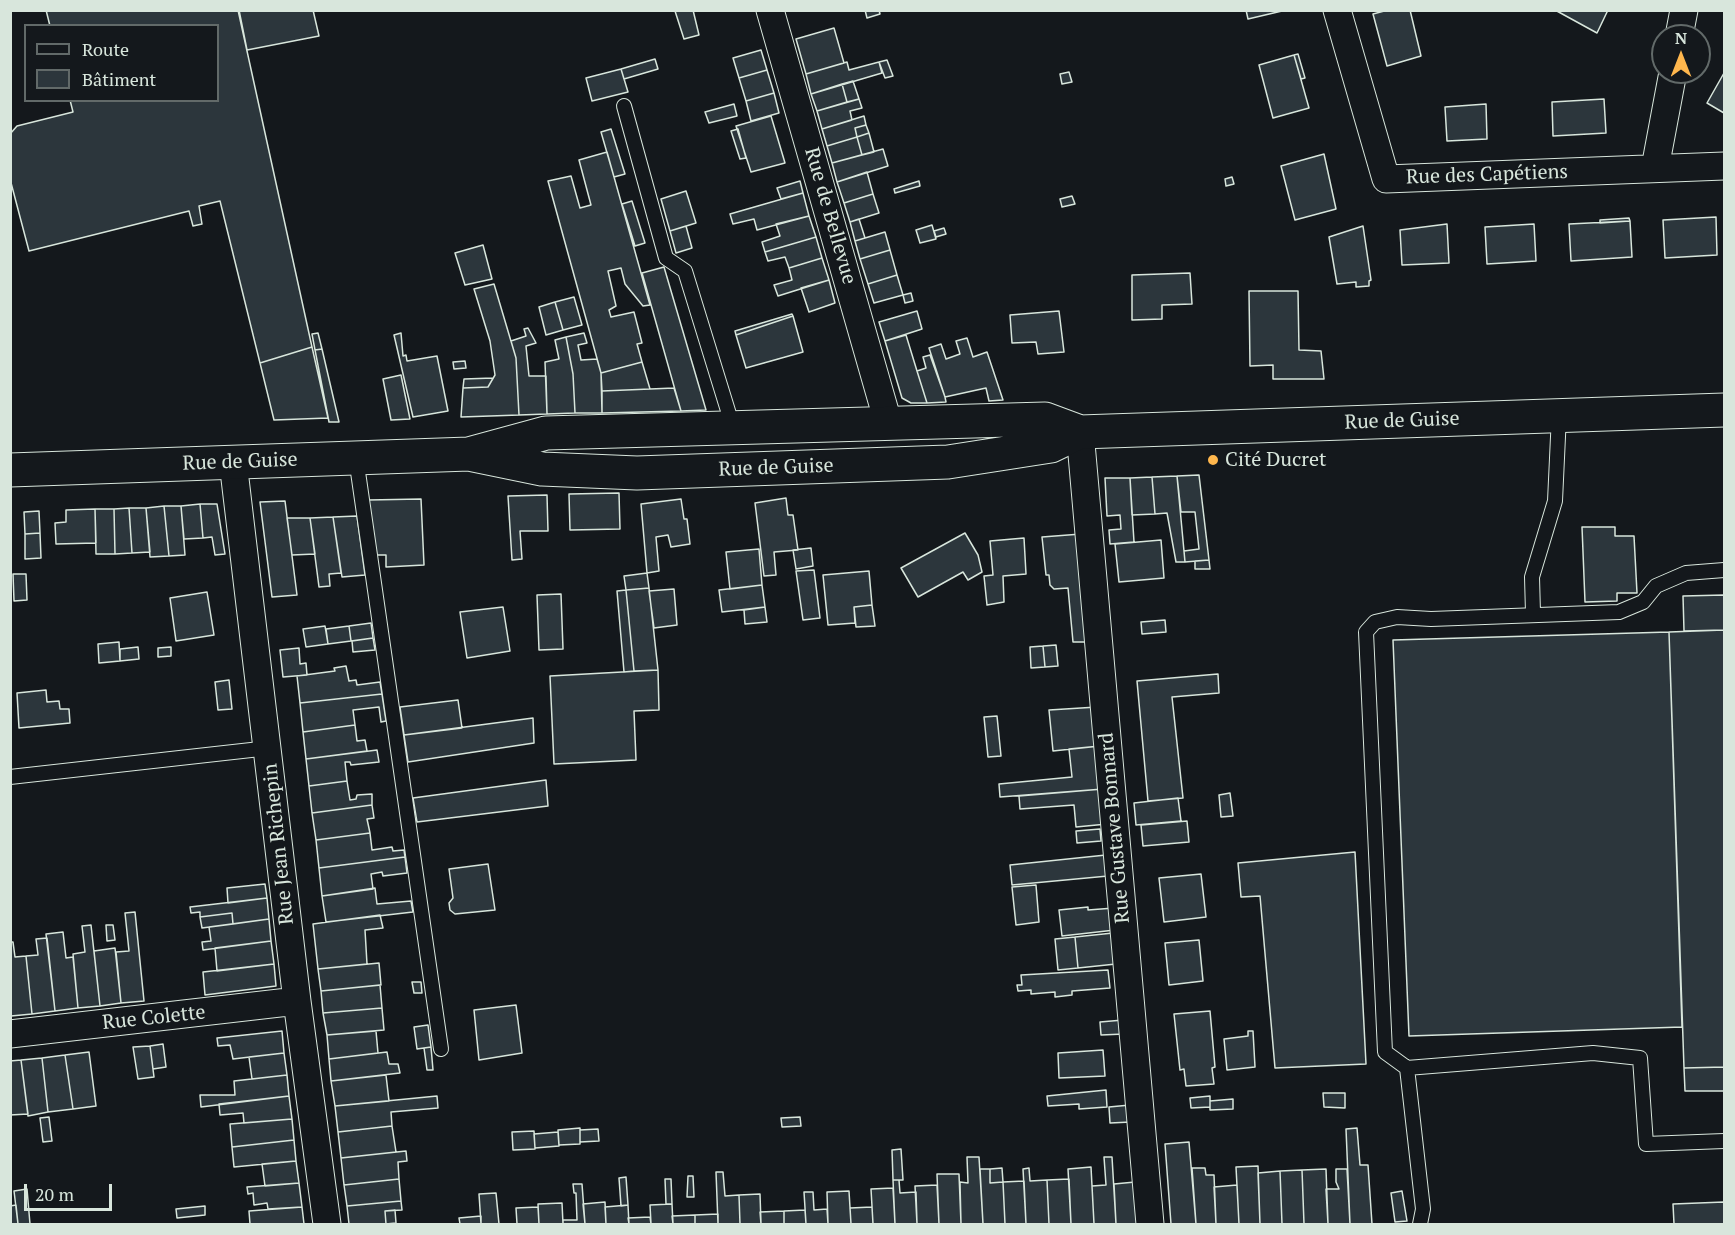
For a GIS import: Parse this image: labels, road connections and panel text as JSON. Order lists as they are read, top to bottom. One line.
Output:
{"streets":{"main road":["Rue de Guise"],"street":["Rue des Capétiens","Rue de Bellevue","Rue Gustave Bonnard","Rue Jean Richepin","Rue Colette"]},"crossings":[["Rue de Bellevue","Rue de Guise"],["Rue de Guise","Rue Gustave Bonnard"],["Rue de Guise","Rue Jean Richepin"],["Rue Jean Richepin","Rue Colette"]],"places":["Cité Ducret"],"legend":["Route","Bâtiment"],"scale_bar":"20 m","north":"top"}
